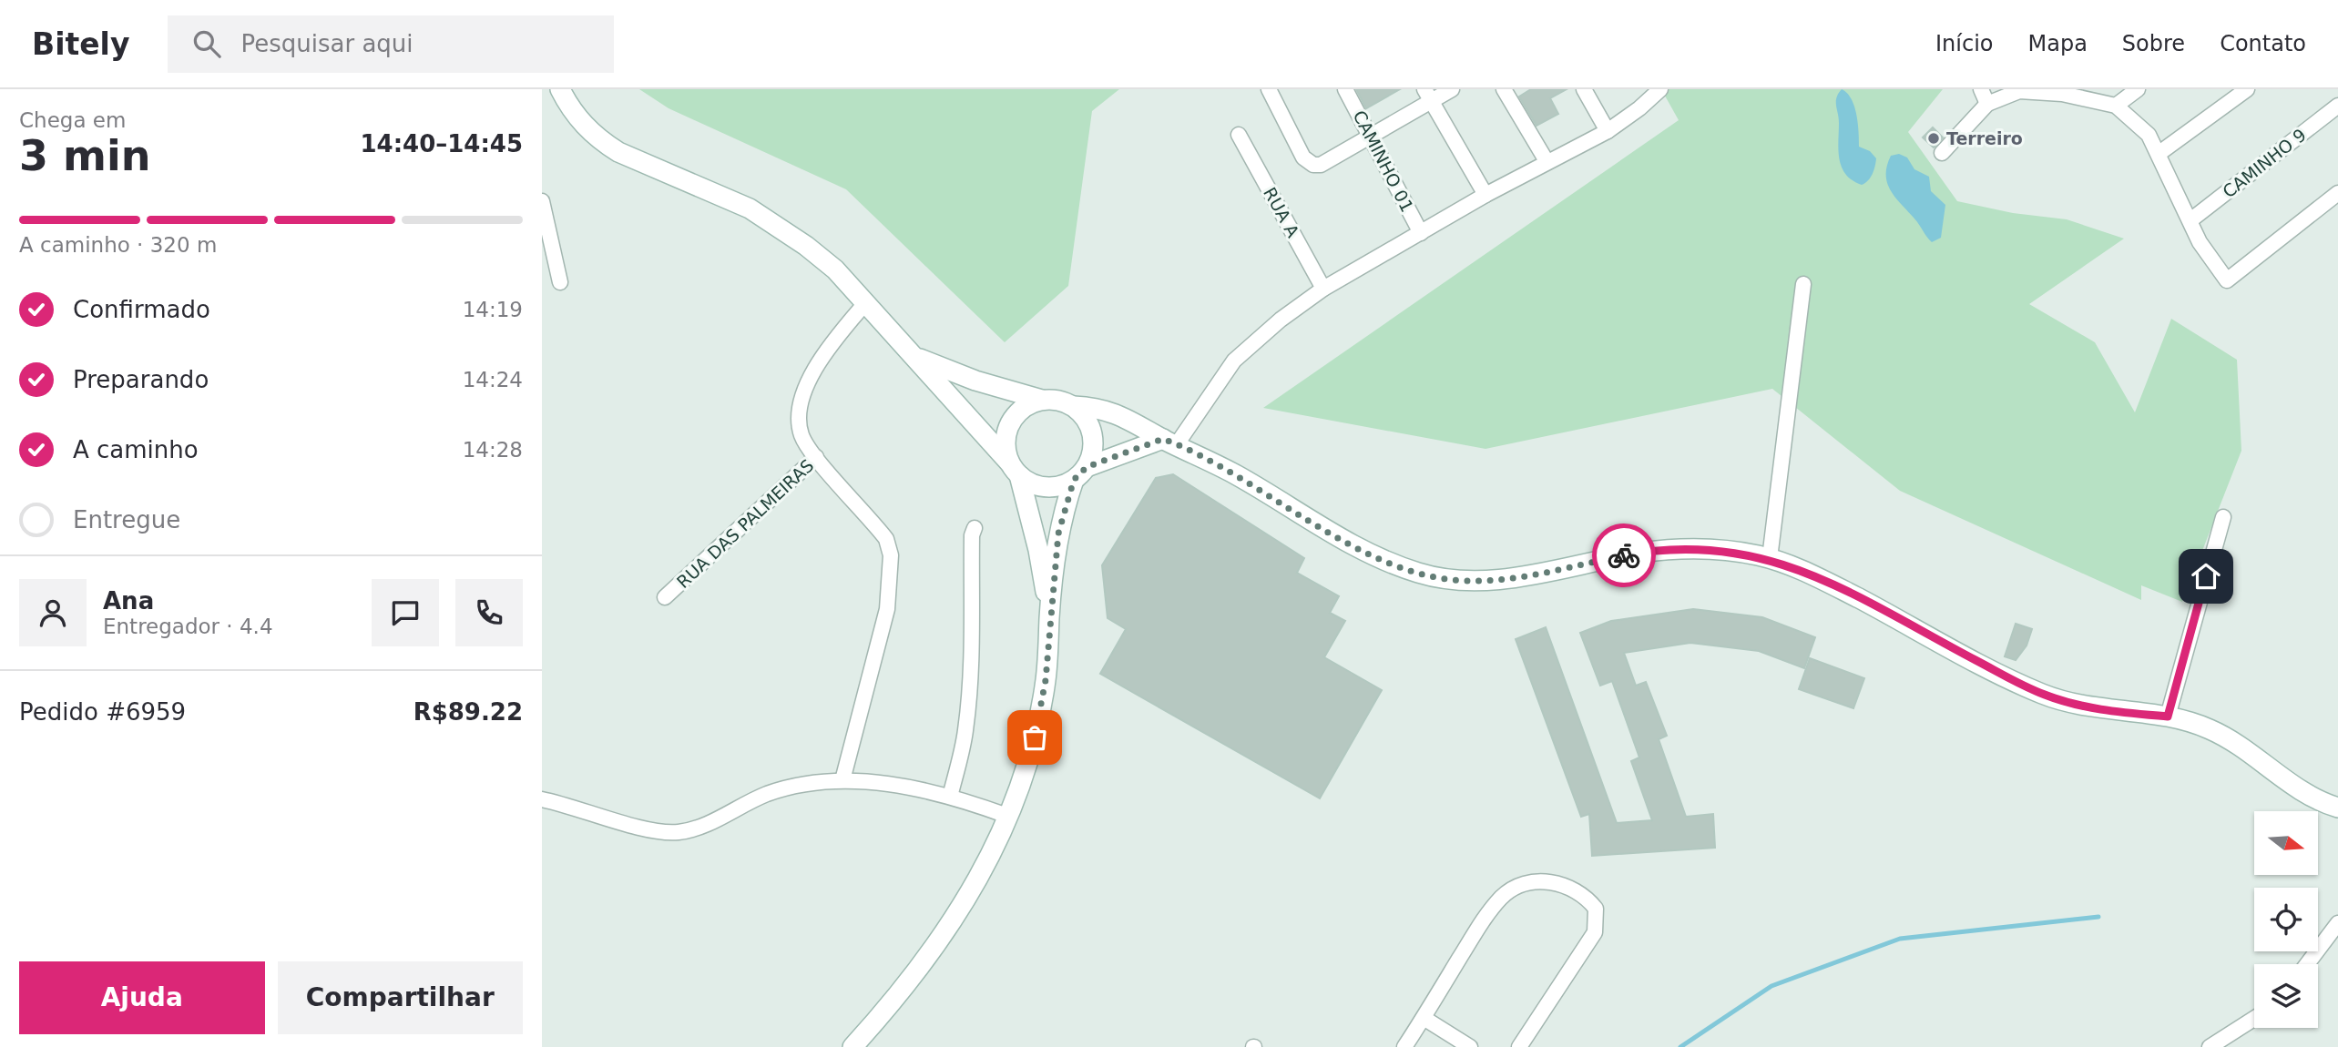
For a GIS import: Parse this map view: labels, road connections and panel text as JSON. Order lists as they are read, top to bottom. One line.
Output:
{"streets":{"street":["CAMINHO 01","CAMINHO 9","RUA A","RUA DAS PALMEIRAS"]},"places":["Terreiro"],"north":"right","page":{"header":"Bitely","search":"Pesquisar aqui","nav":["Início","Mapa","Sobre","Contato"],"heading":["3 min","Chega em","14:40–14:45"],"panel":["Ana","Entregador · 4.4","Pedido #6959","R$89.22"],"bar":"A caminho · 320 m","list":[["Confirmado","14:19"],["Preparando","14:24"],["A caminho","14:28"],"Entregue"],"buttons":["Ajuda","Compartilhar"]}}
